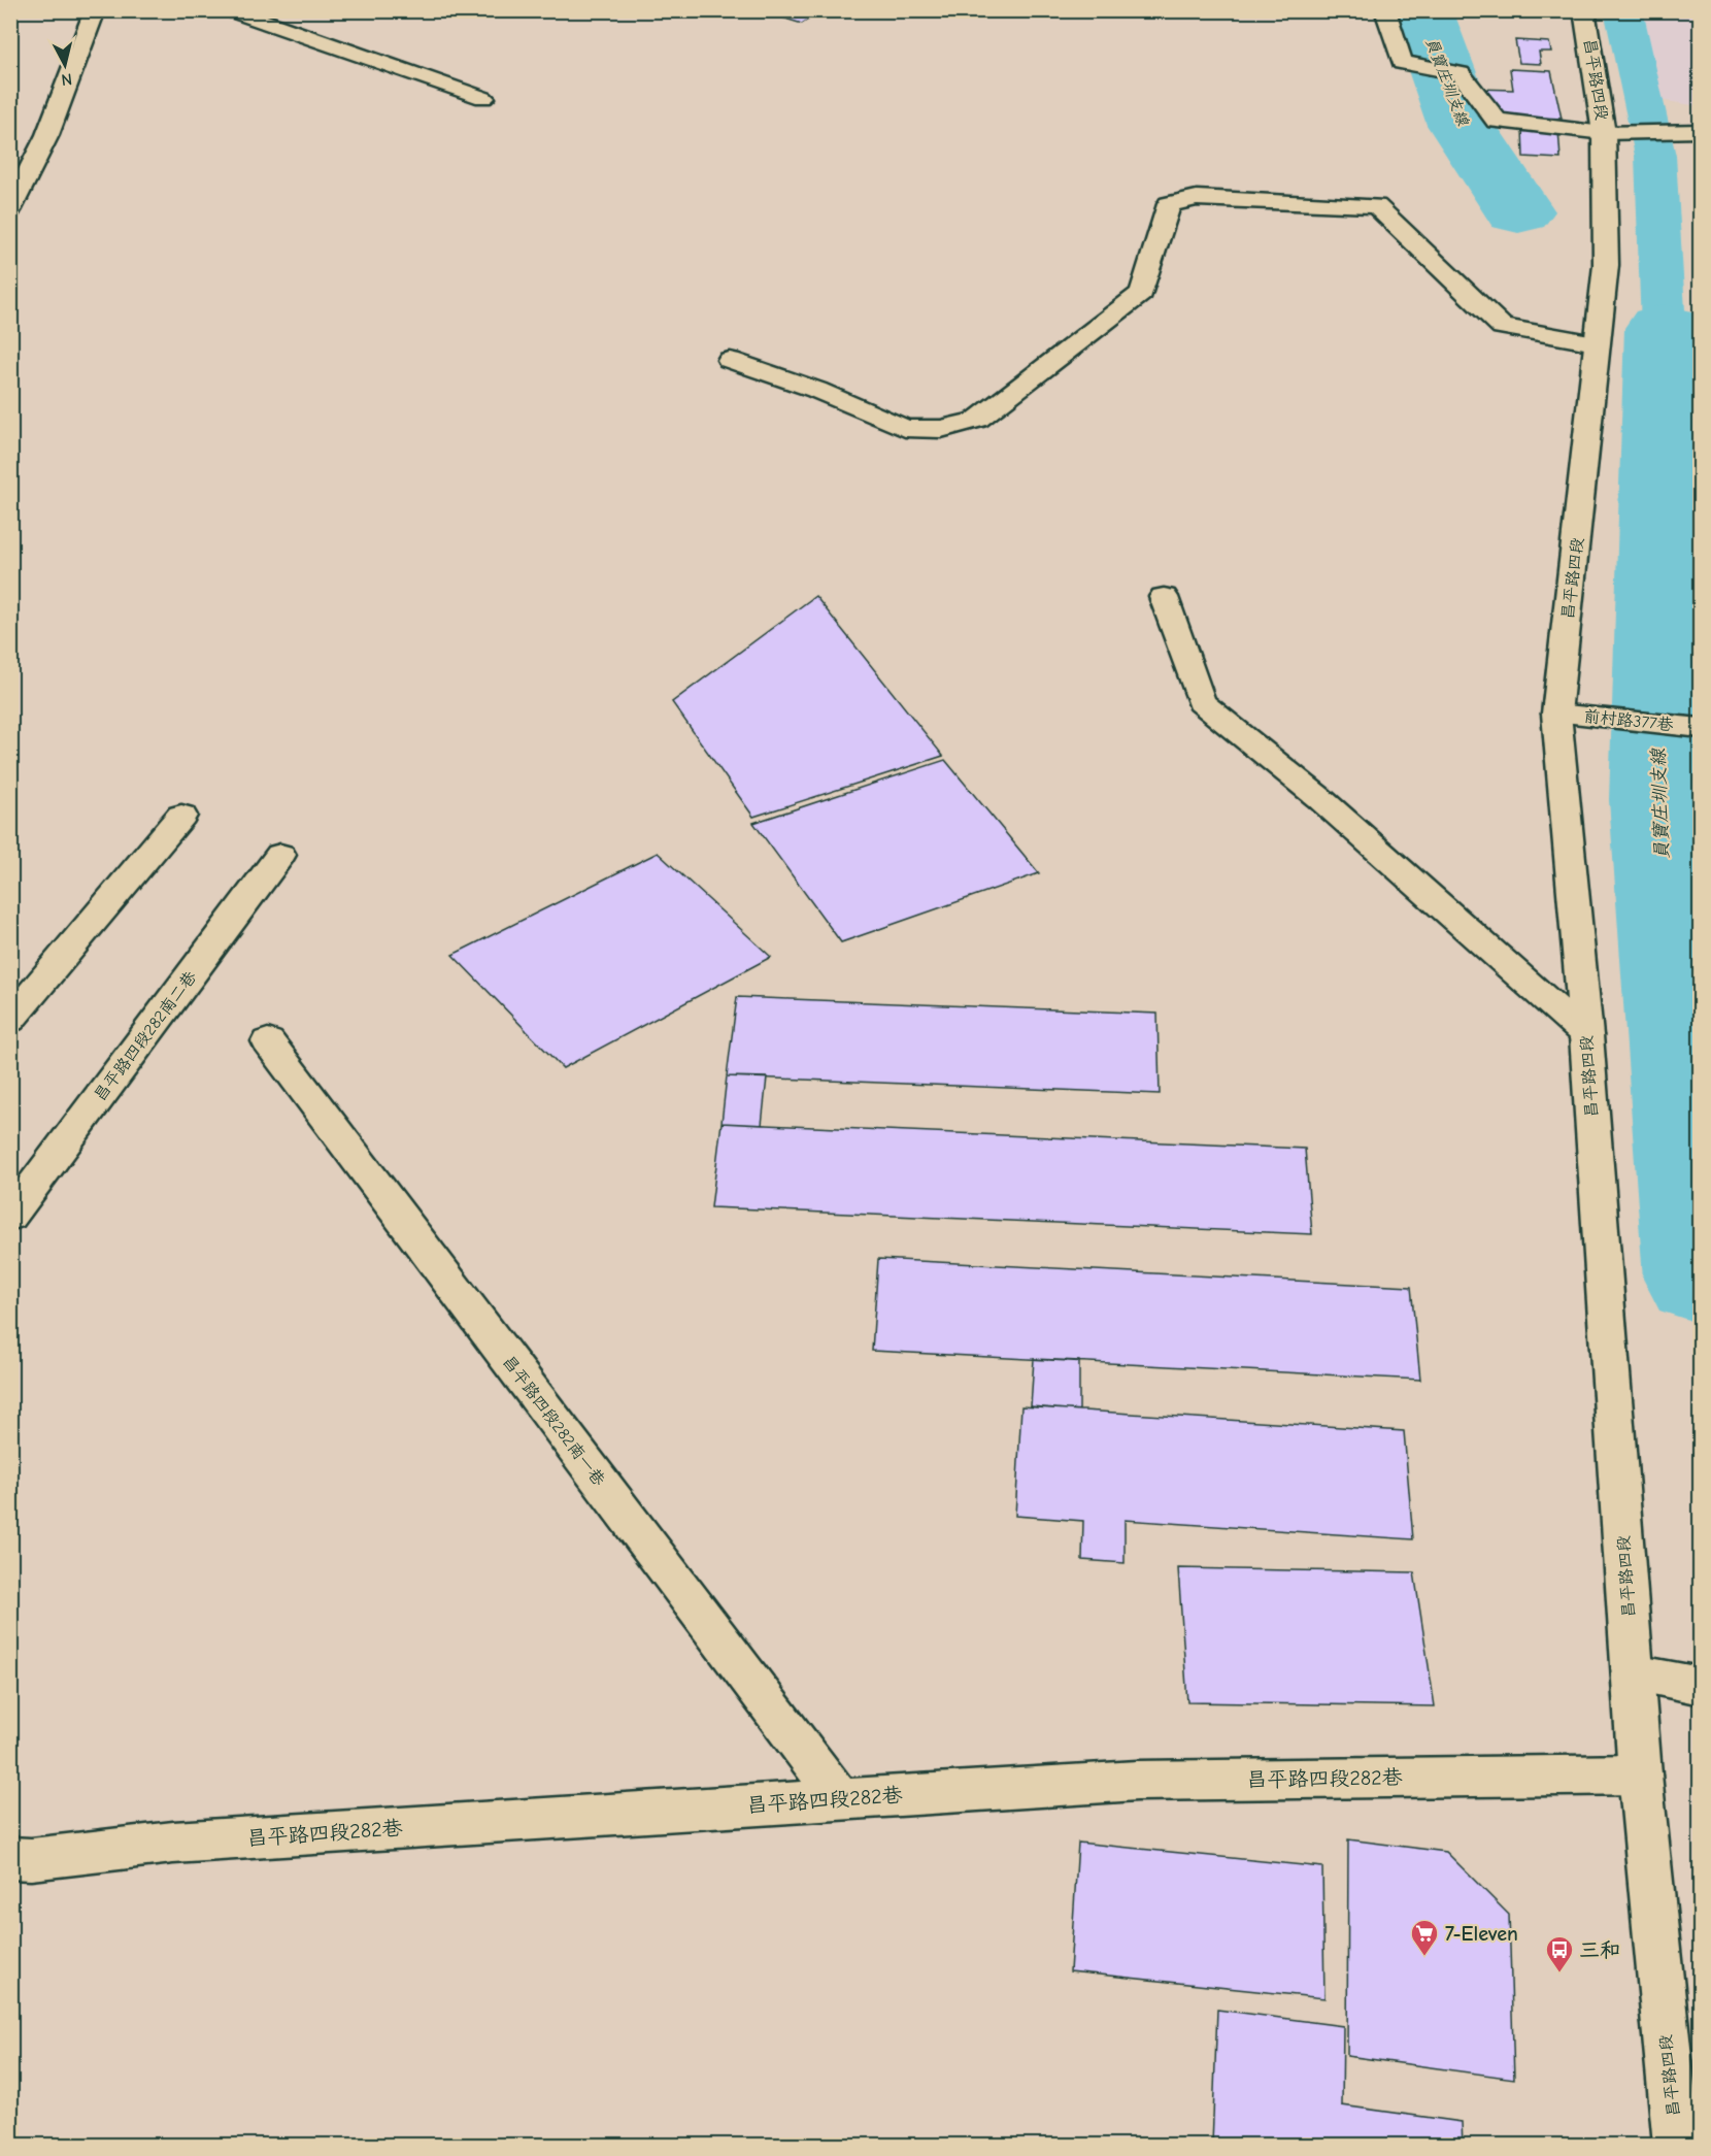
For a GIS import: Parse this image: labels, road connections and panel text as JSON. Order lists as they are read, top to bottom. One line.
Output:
{"streets":{"street":["昌平路四段","前村路377巷","昌平路四段282南二巷","昌平路四段282南一巷","昌平路四段282巷"]},"crossings":[["昌平路四段","前村路377巷"],["昌平路四段","昌平路四段282巷"],["昌平路四段282南一巷","昌平路四段282巷"]],"water":["員寶庄圳支線"],"places":{"supermarket":["7-Eleven"],"bus stop":["三和"]},"north":"bottom"}
